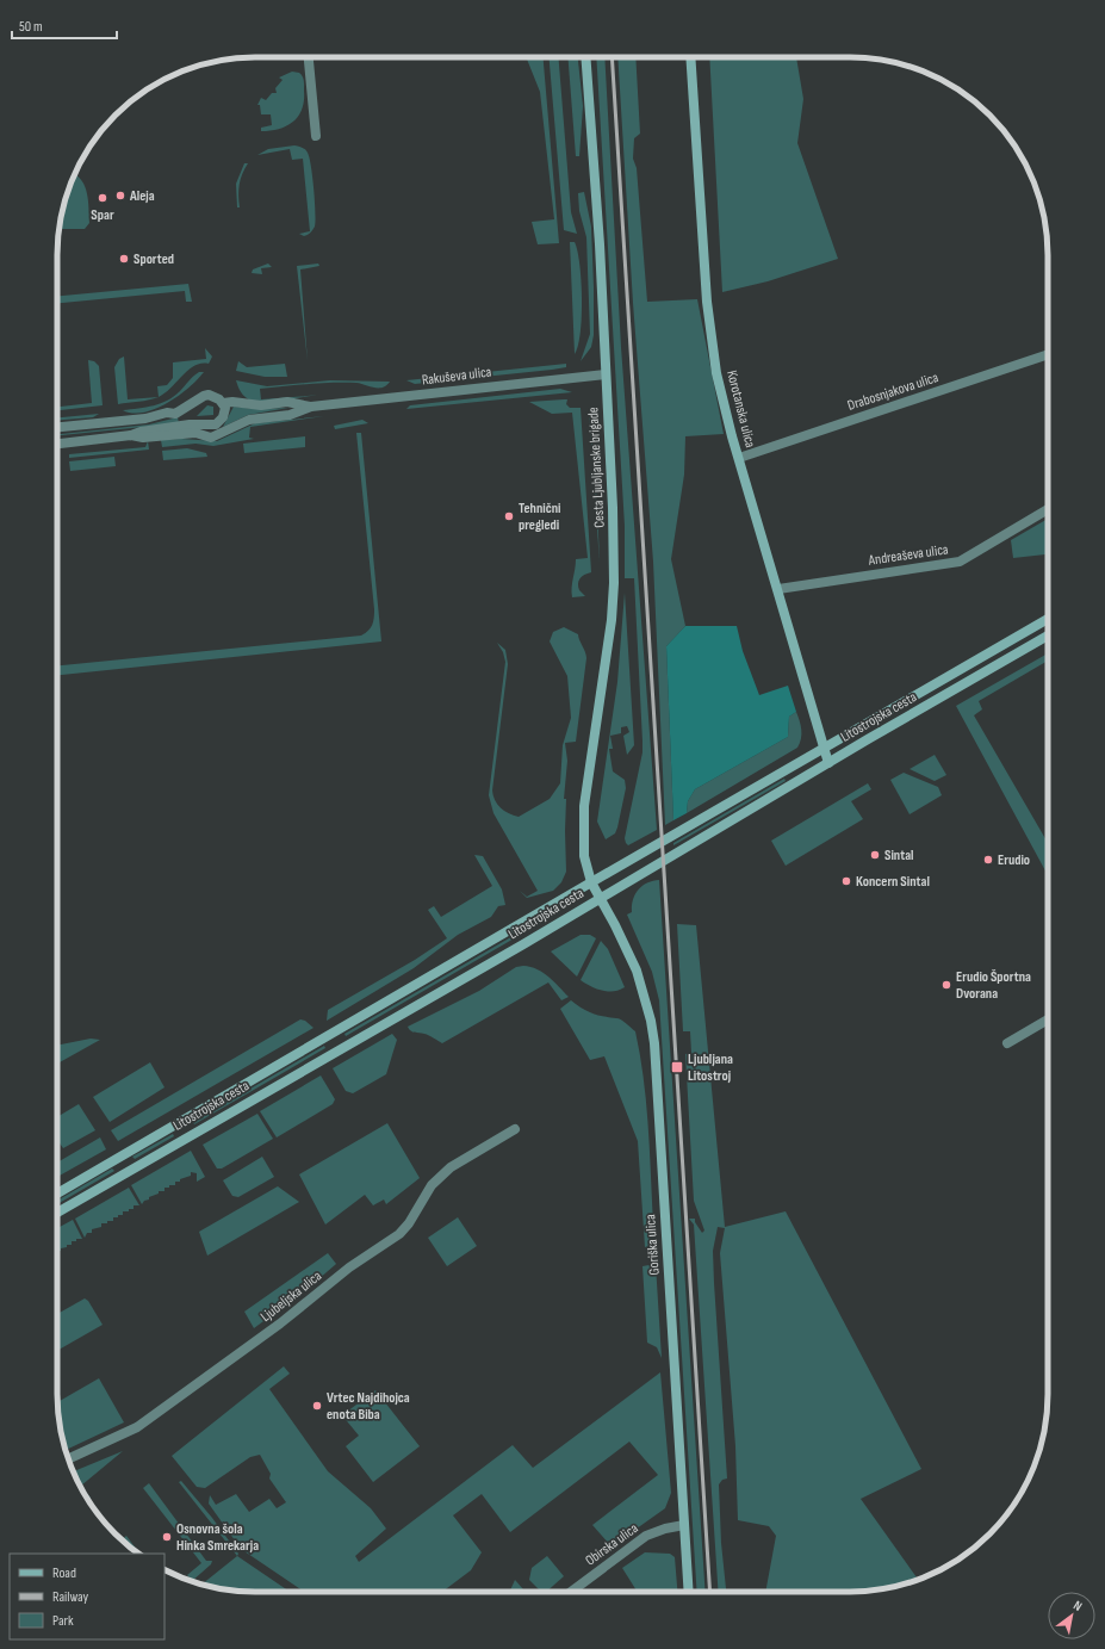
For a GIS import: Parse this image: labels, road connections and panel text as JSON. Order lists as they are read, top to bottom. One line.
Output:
{"streets":{"main road":["Korotanska ulica","Cesta Ljubljanske brigade","Litostrojska cesta","Goriška ulica"],"street":["Rakuševa ulica","Drabosnjakova ulica","Andreaševa ulica","Ljubeljska ulica","Obirska ulica"]},"crossings":[["Rakuševa ulica","Cesta Ljubljanske brigade"],["Drabosnjakova ulica","Korotanska ulica"],["Korotanska ulica","Andreaševa ulica"],["Korotanska ulica","Litostrojska cesta"],["Cesta Ljubljanske brigade","Litostrojska cesta"],["Cesta Ljubljanske brigade","Goriška ulica"],["Litostrojska cesta","Goriška ulica"],["Goriška ulica","Obirska ulica"]],"places":{"other":["Aleja","Spar","Sported","Tehnični pregledi","Sintal","Erudio","Koncern Sintal","Erudio Športna Dvorana","Vrtec Najdihojca enota Biba","Osnovna šola Hinka Smrekarja"],"transit":["Ljubljana Litostroj"]},"legend":["Road","Railway","Park"],"scale_bar":"50 m","north":"top right"}
